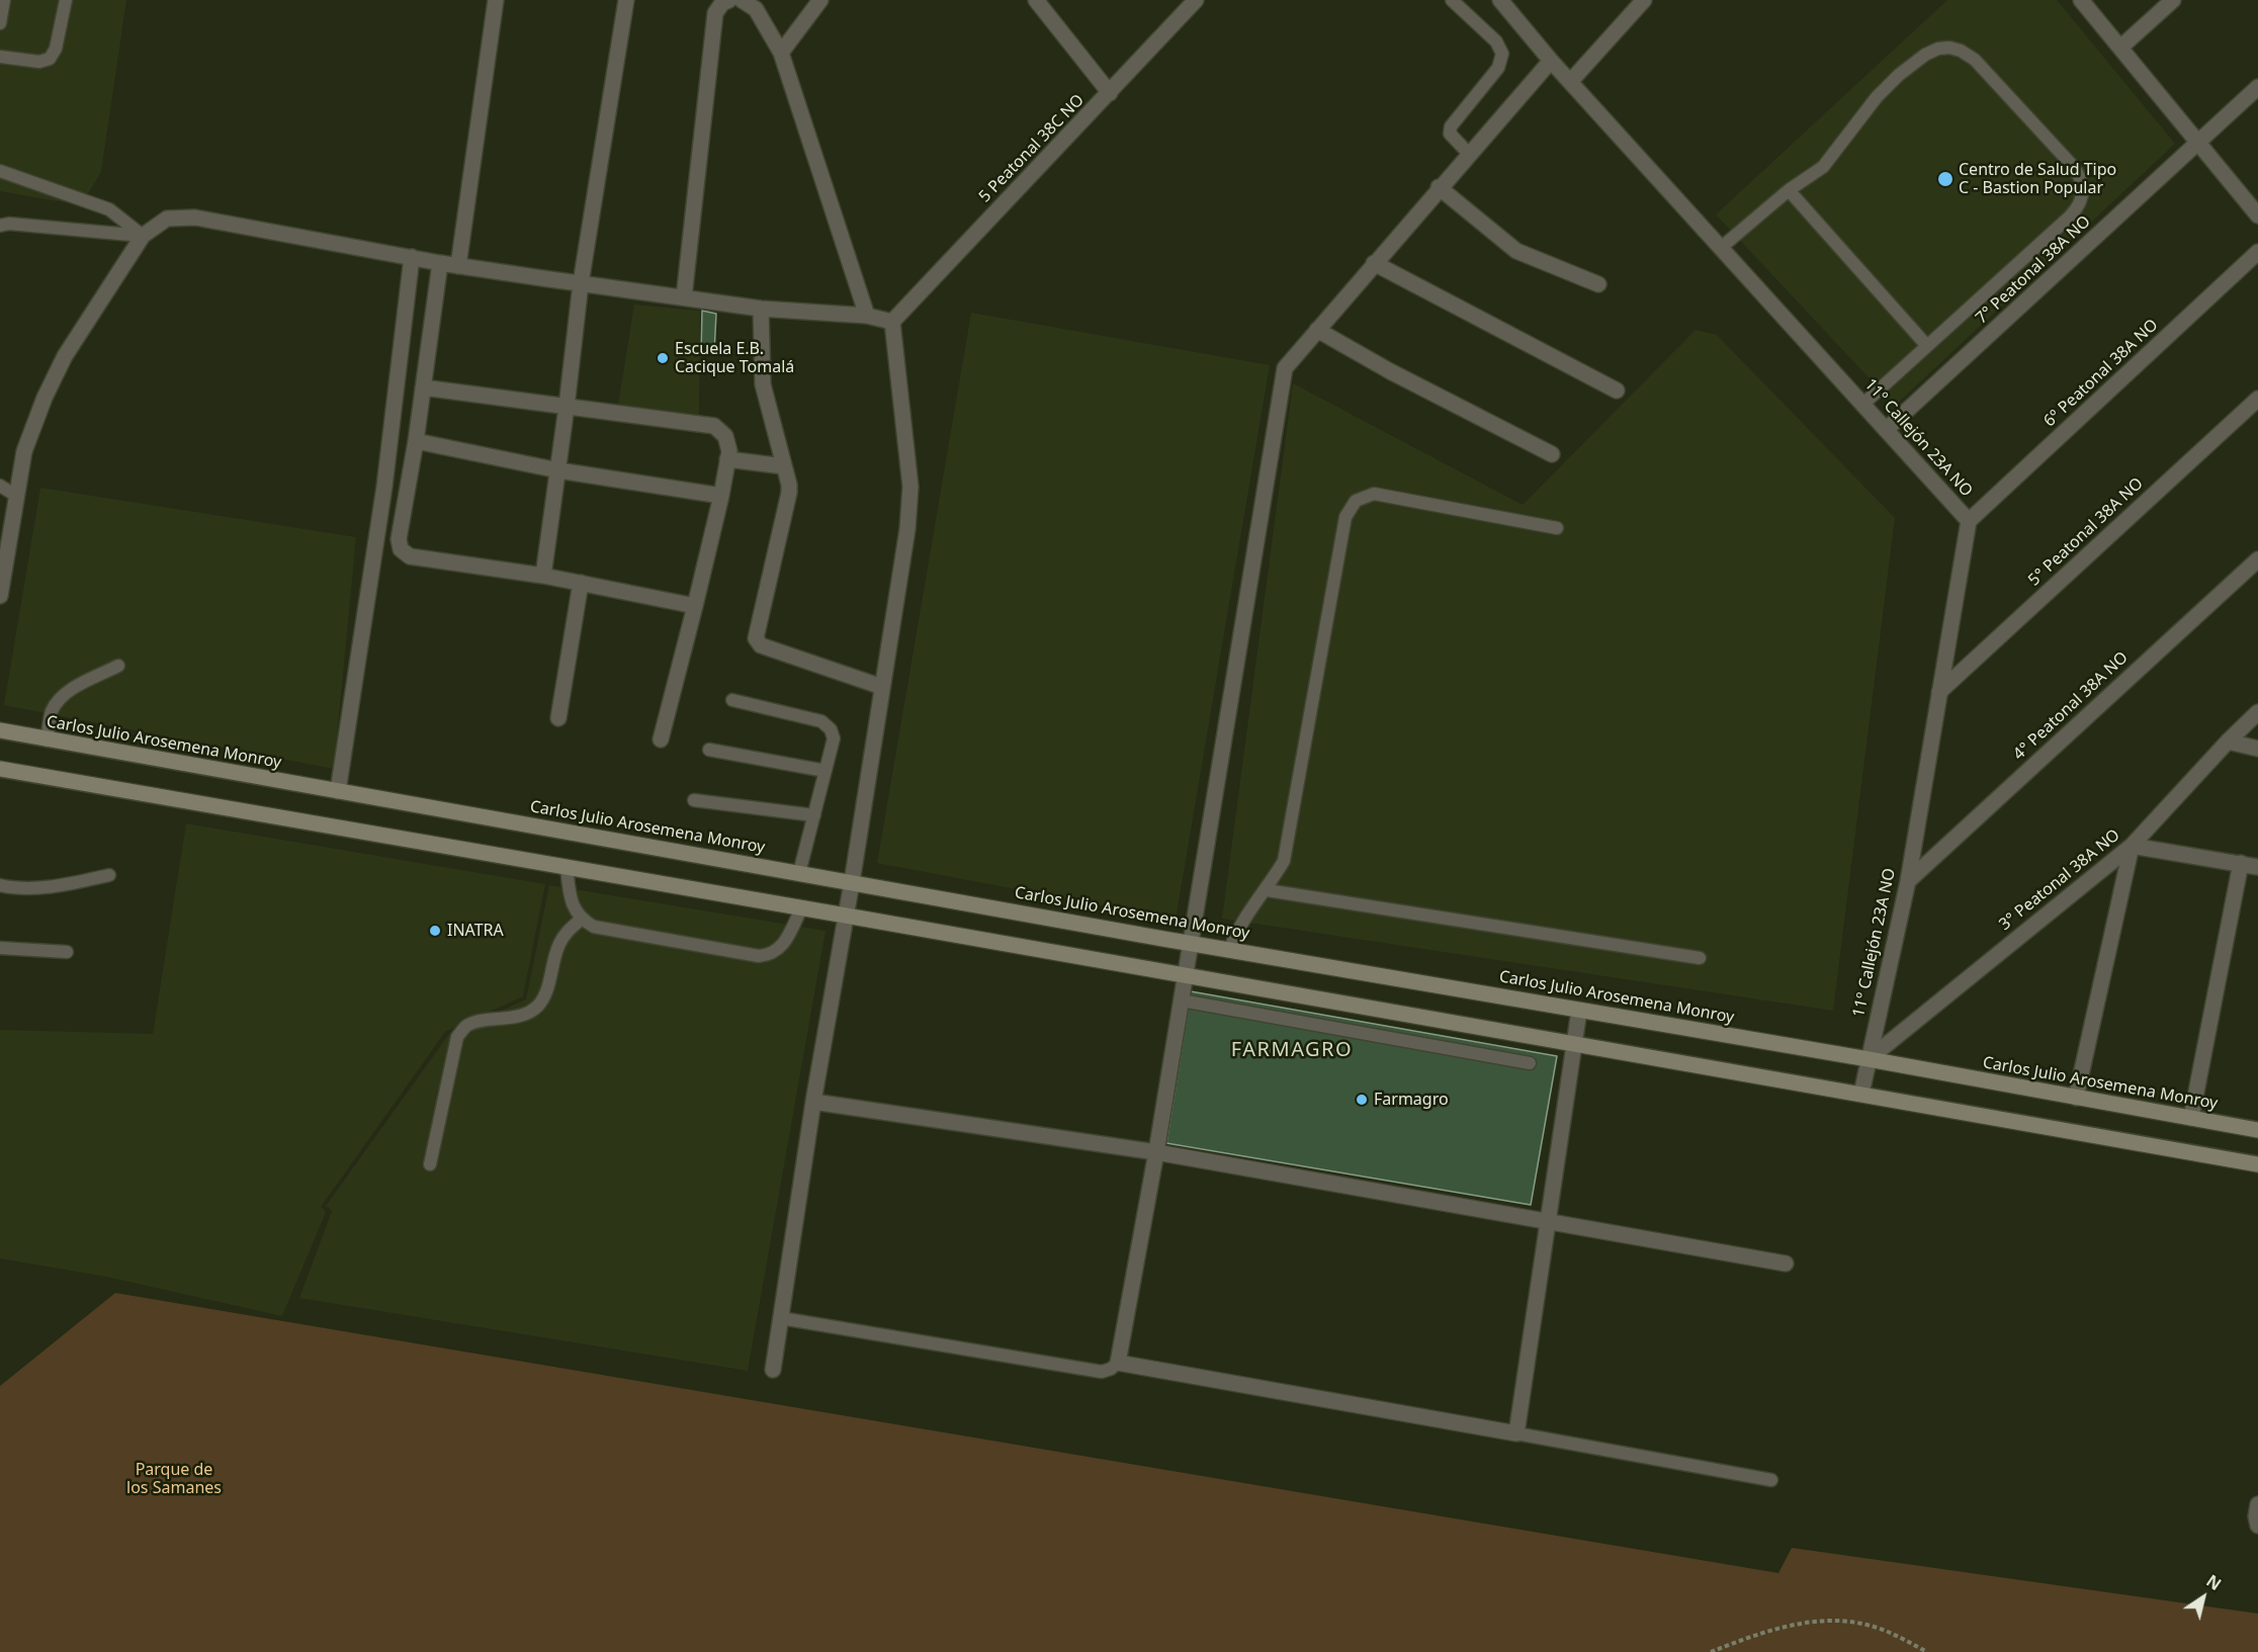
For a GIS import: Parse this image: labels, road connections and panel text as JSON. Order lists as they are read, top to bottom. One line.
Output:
{"streets":{"main road":["Carlos Julio Arosemena Monroy"],"street":["5 Peatonal 38C NO","7° Peatonal 38A NO","6º Peatonal 38A NO","11º Callejón 23A NO","5° Peatonal 38A NO","4° Peatonal 38A NO","3° Peatonal 38A NO"]},"crossings":[["7° Peatonal 38A NO","11º Callejón 23A NO"],["6º Peatonal 38A NO","11º Callejón 23A NO"],["11º Callejón 23A NO","5° Peatonal 38A NO"],["11º Callejón 23A NO","4° Peatonal 38A NO"],["11º Callejón 23A NO","Carlos Julio Arosemena Monroy"],["11º Callejón 23A NO","3° Peatonal 38A NO"],["Carlos Julio Arosemena Monroy","3° Peatonal 38A NO"]],"districts":["FARMAGRO"],"parks":["Parque de los Samanes"],"places":["Centro de Salud Tipo C - Bastion Popular","Escuela E.B. Cacique Tomalá","INATRA","Farmagro"],"north":"top right"}
